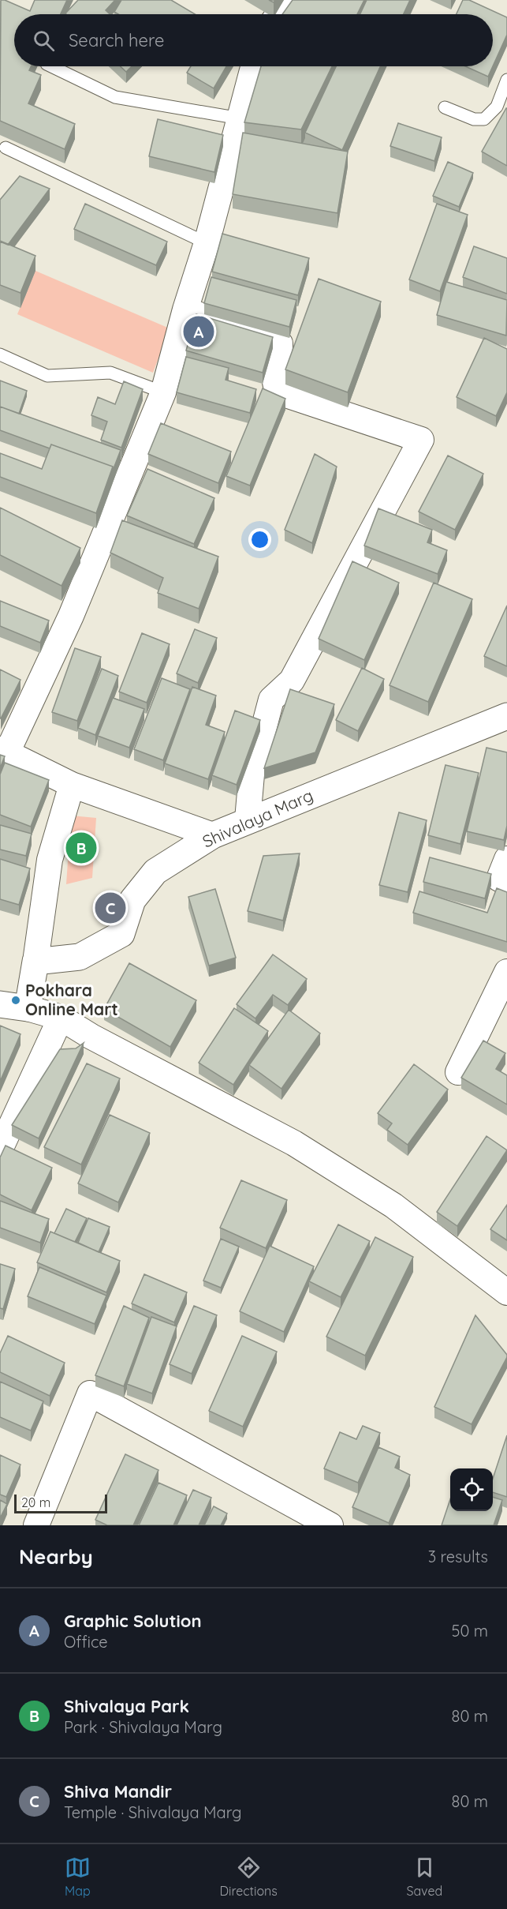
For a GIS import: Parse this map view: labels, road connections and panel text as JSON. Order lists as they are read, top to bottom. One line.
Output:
{"streets":{"main road":["Shivalaya Marg"]},"places":["Pokhara Online Mart"],"scale_bar":"20 m","page":{"search":"Search here","pins":["A","B","C"],"scale":"20 m","heading":["Nearby","3 results"],"list":[{"mark":"A","name":"Graphic Solution","note":"Office","value":"50 m"},{"mark":"B","name":"Shivalaya Park","note":"Park · Shivalaya Marg","value":"80 m"},{"mark":"C","name":"Shiva Mandir","note":"Temple · Shivalaya Marg","value":"80 m"}],"nav":["Map","Directions","Saved"]}}
